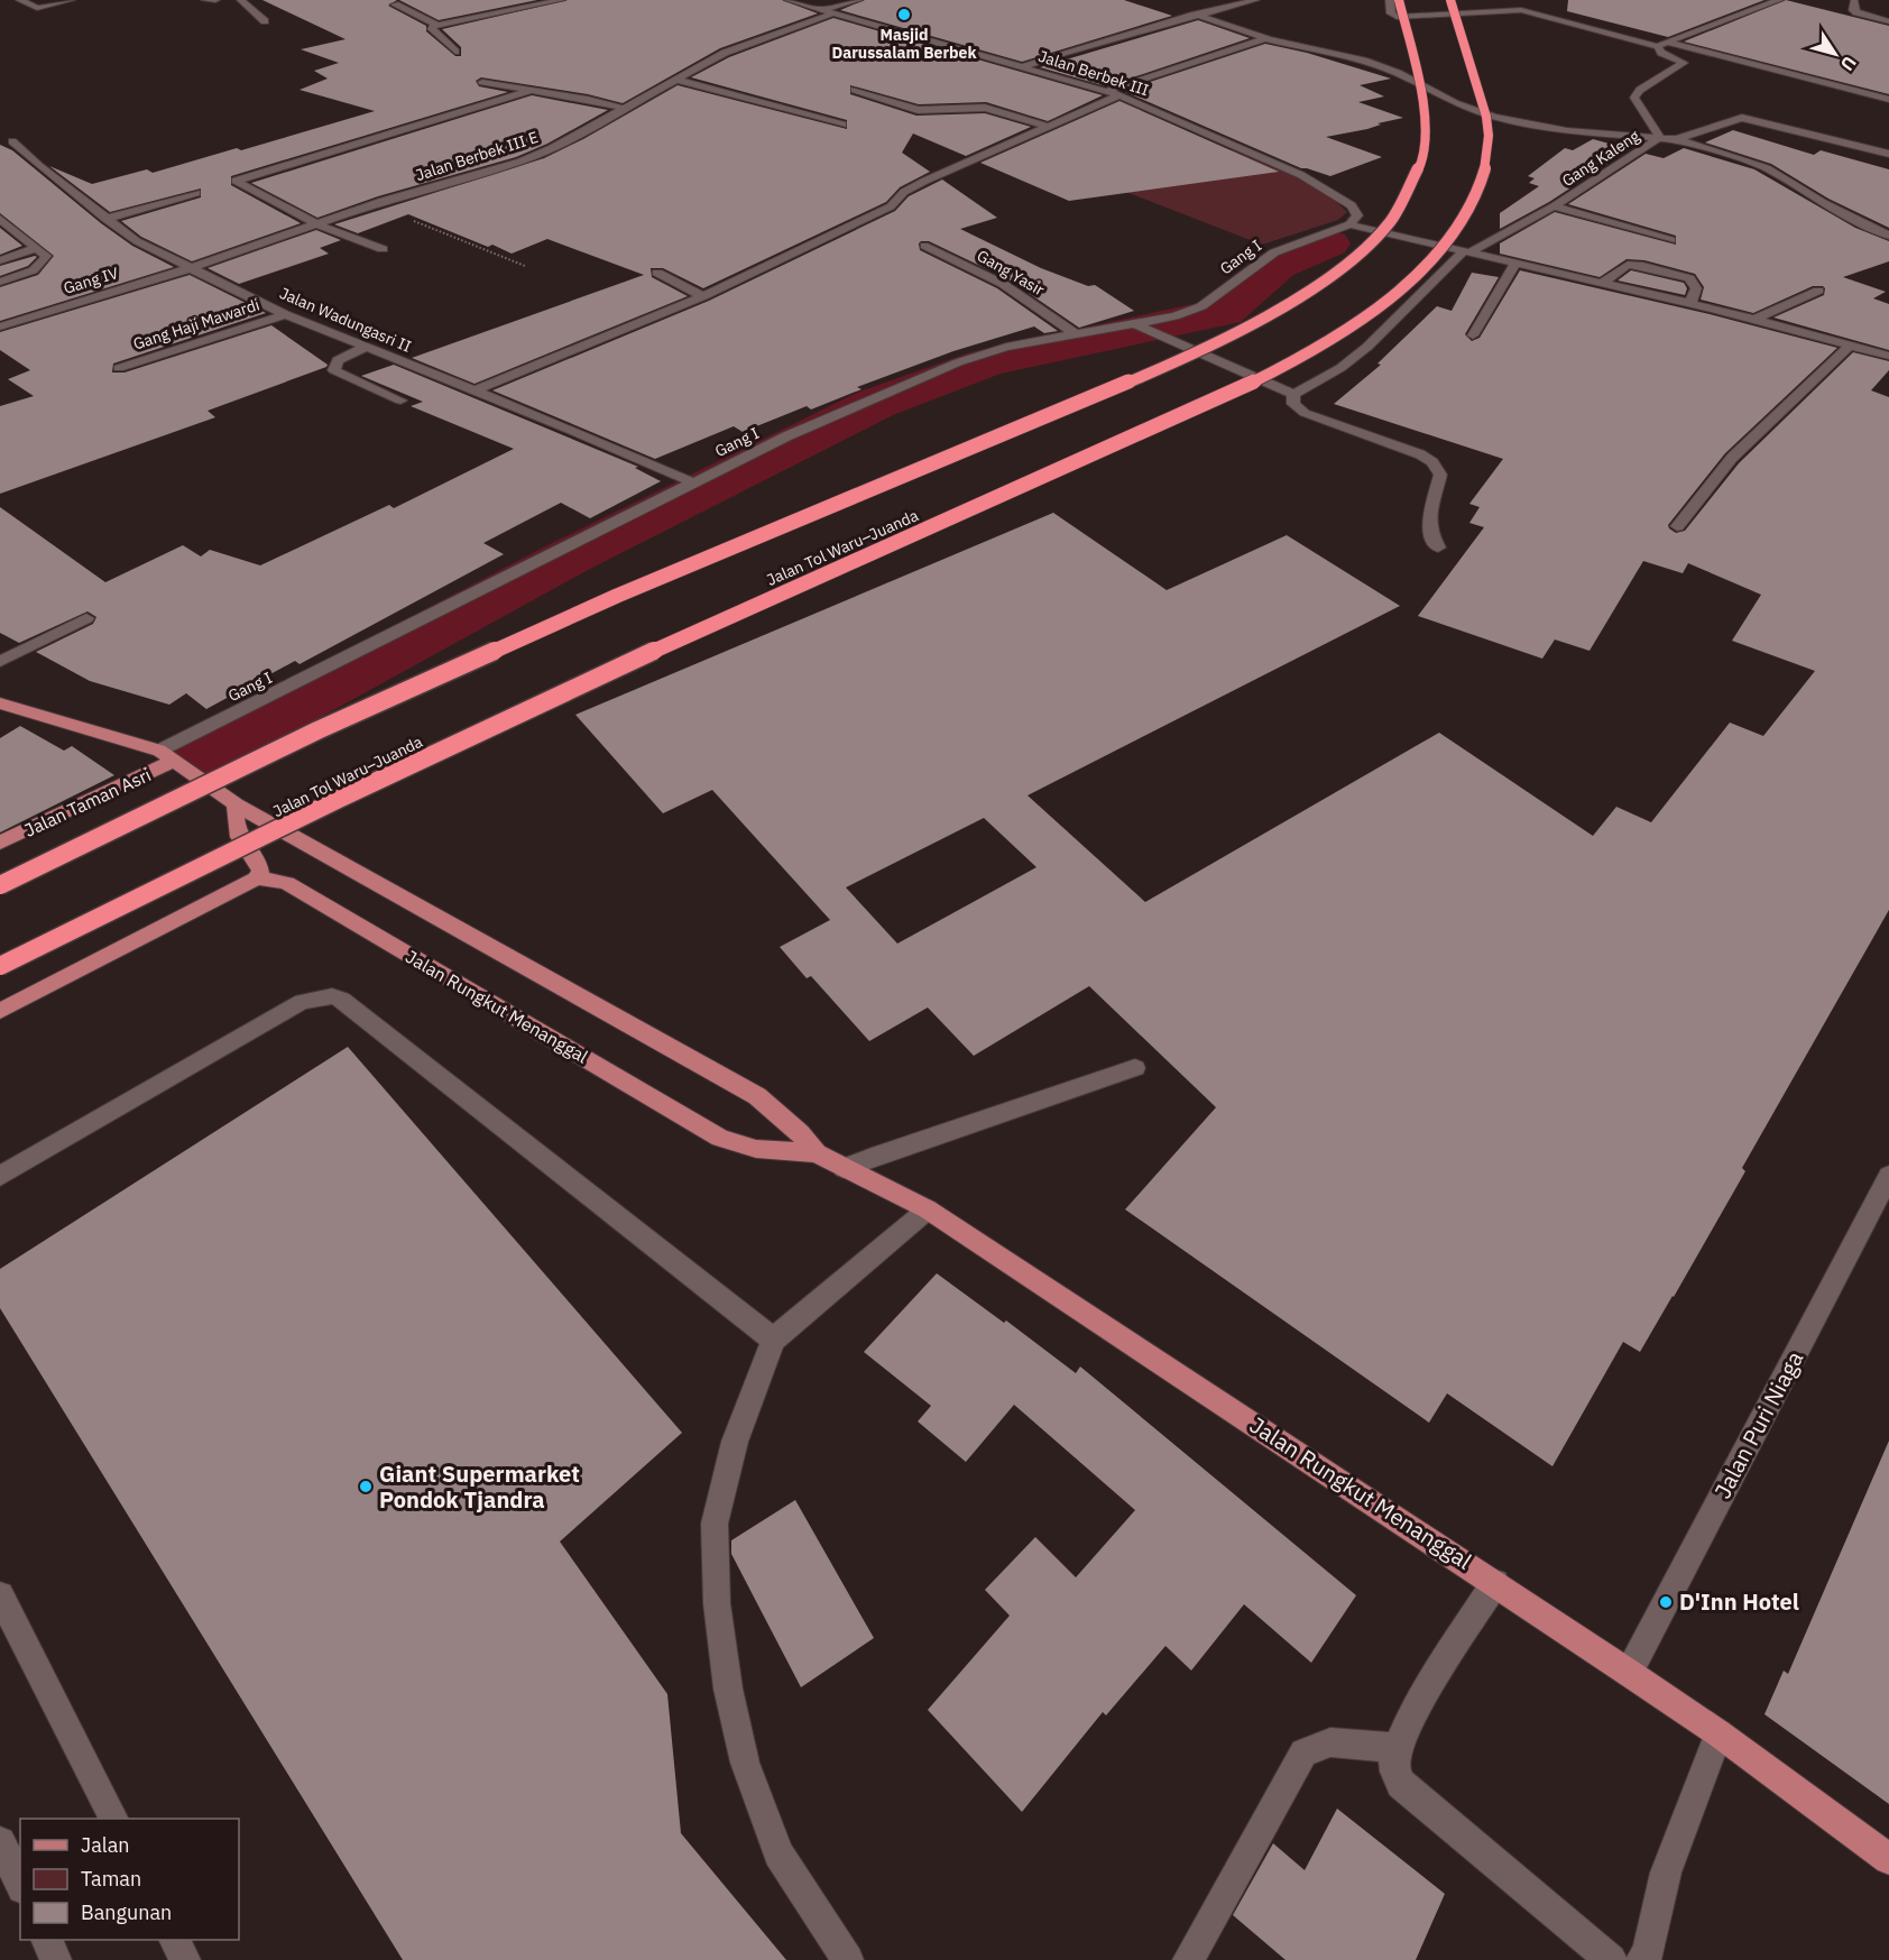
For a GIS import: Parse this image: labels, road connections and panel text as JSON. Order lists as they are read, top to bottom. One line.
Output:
{"streets":{"highway":["Jalan Tol Waru–Juanda"],"main road":["Jalan Taman Asri","Jalan Rungkut Menanggal"],"street":["Jalan Berbek III","Jalan Berbek III E","Gang Kaleng","Gang I","Gang Yasir","Gang IV","Jalan Wadungasri II","Gang Haji Mawardi","Jalan Puri Niaga"]},"crossings":[["Jalan Berbek III","Jalan Berbek III E"],["Jalan Berbek III","Gang I"],["Jalan Berbek III E","Gang IV"],["Jalan Berbek III E","Jalan Wadungasri II"],["Gang I","Gang Yasir"],["Gang I","Jalan Wadungasri II"],["Gang I","Jalan Taman Asri"],["Gang I","Jalan Rungkut Menanggal"],["Gang IV","Jalan Wadungasri II"],["Jalan Wadungasri II","Gang Haji Mawardi"],["Jalan Taman Asri","Jalan Rungkut Menanggal"],["Jalan Rungkut Menanggal","Jalan Puri Niaga"]],"places":["Masjid Darussalam Berbek","Giant Supermarket Pondok Tjandra","D'Inn Hotel"],"legend":["Jalan","Taman","Bangunan"],"north":"bottom right"}
